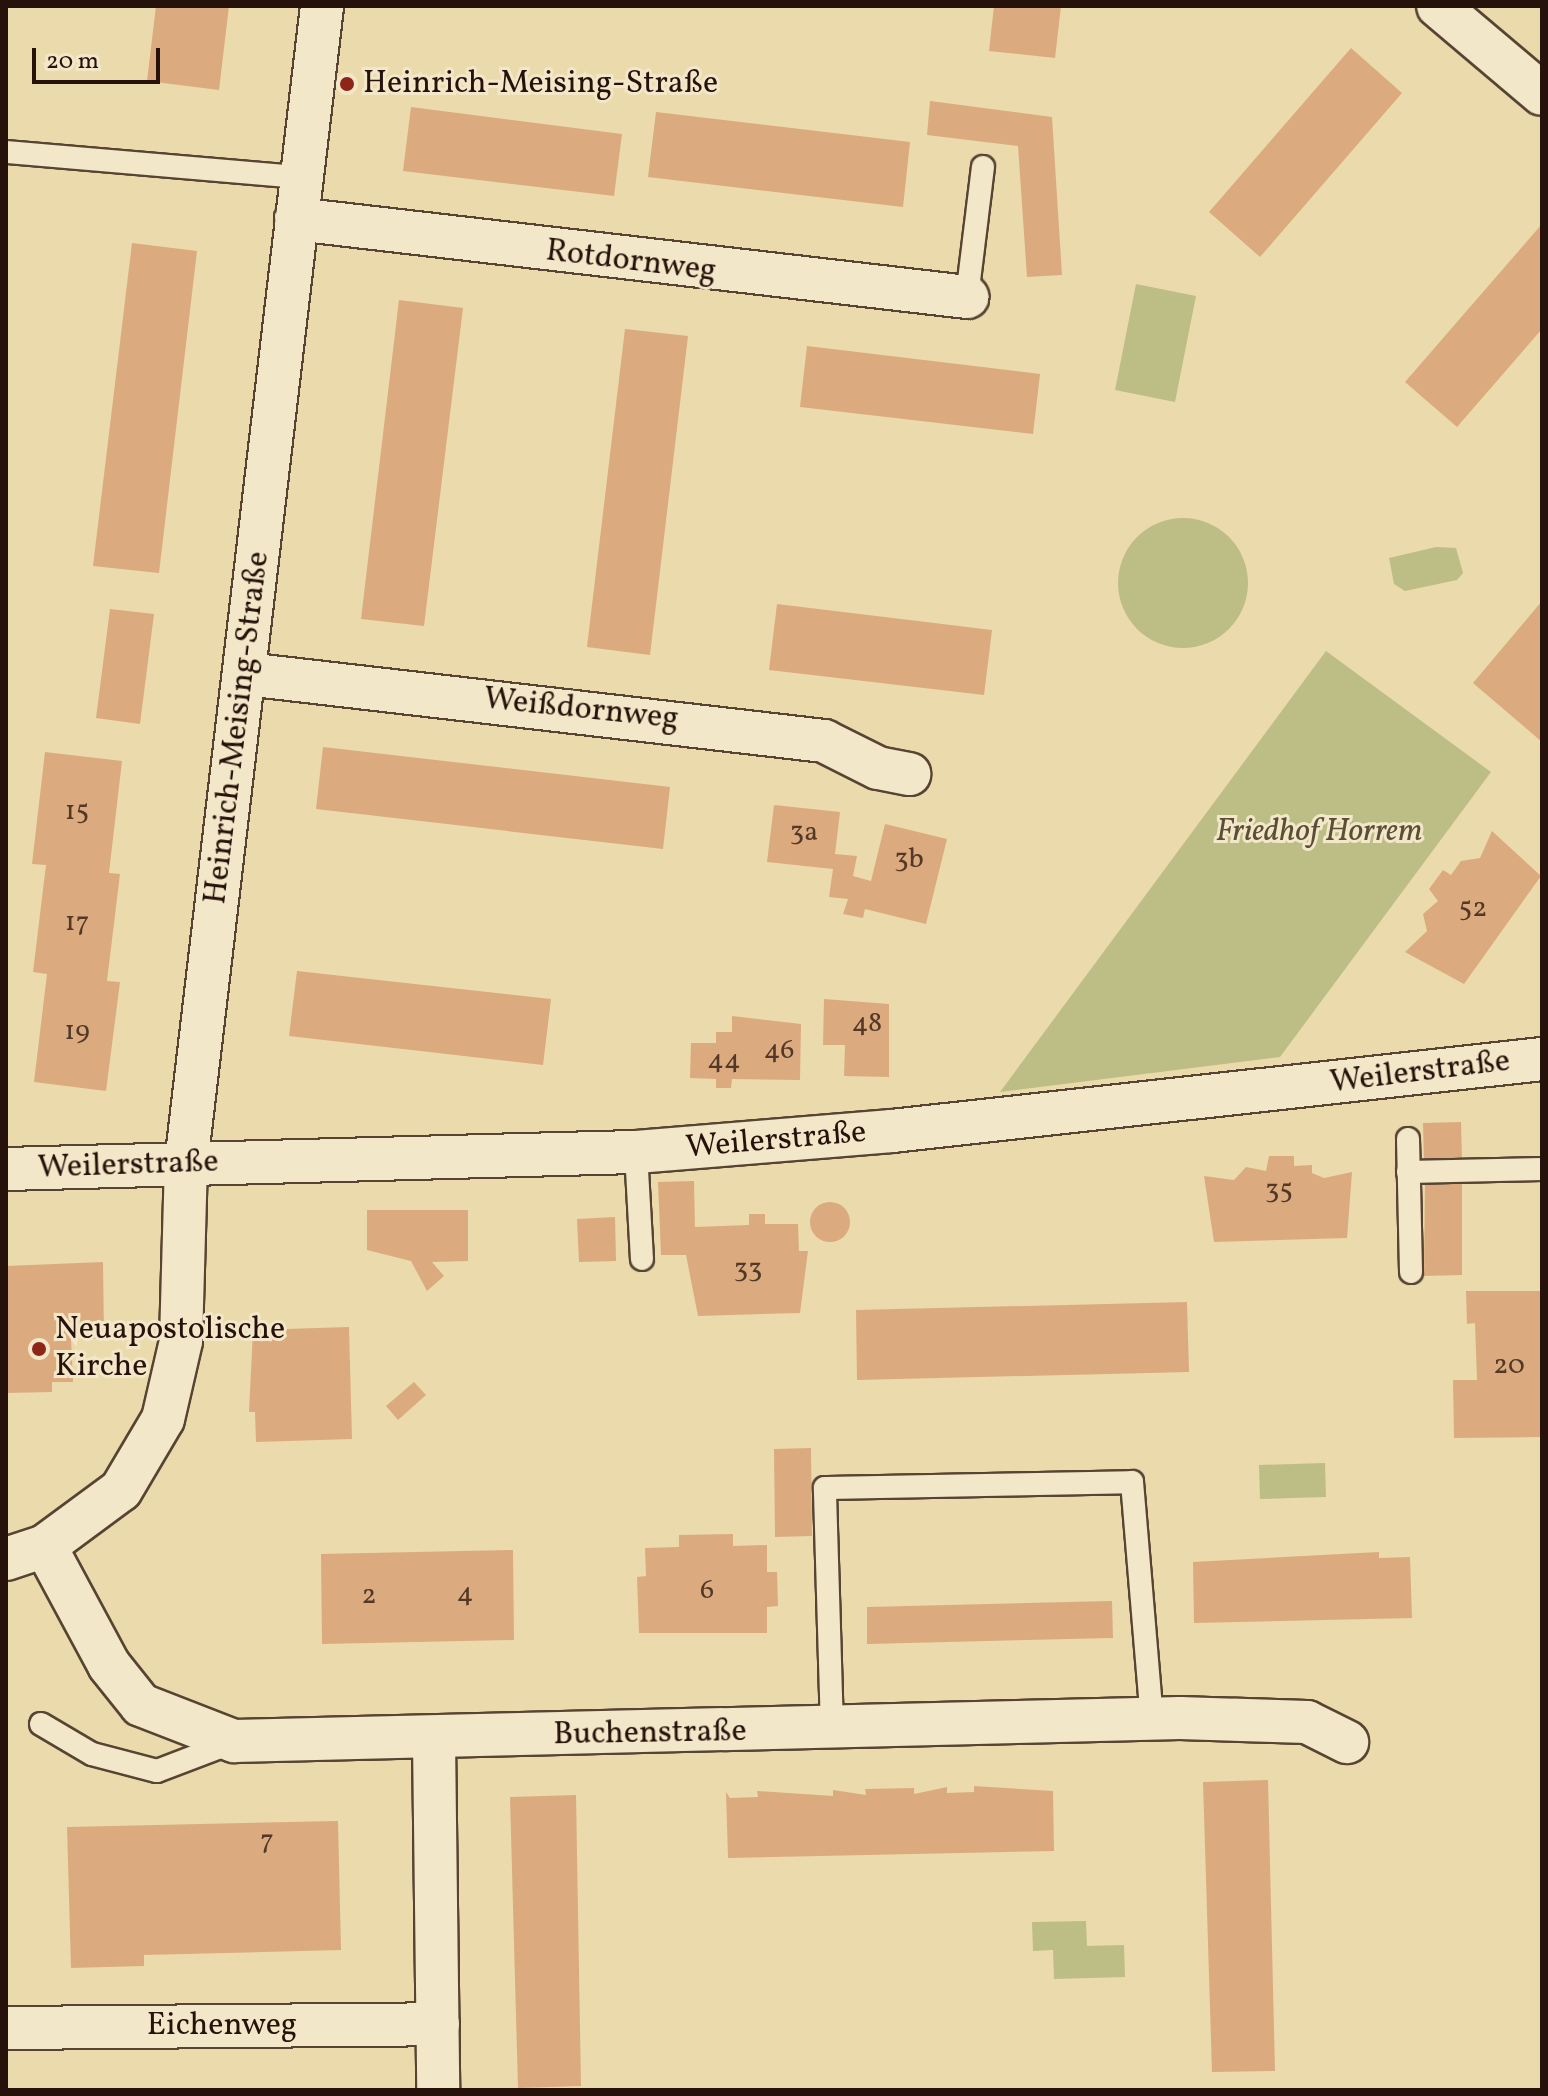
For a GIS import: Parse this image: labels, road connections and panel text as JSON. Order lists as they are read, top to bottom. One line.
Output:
{"streets":{"street":["Rotdornweg","Weißdornweg","Heinrich-Meising-Straße","Weilerstraße","Buchenstraße","Eichenweg"]},"crossings":[["Rotdornweg","Heinrich-Meising-Straße"],["Weißdornweg","Heinrich-Meising-Straße"],["Heinrich-Meising-Straße","Weilerstraße"],["Heinrich-Meising-Straße","Buchenstraße"]],"parks":["Friedhof Horrem"],"places":["Heinrich-Meising-Straße","Neuapostolische Kirche"],"house_numbers":["15","3a","3b","52","17","48","19","46","44","35","33","20","6","4","2","7"],"scale_bar":"20 m"}
